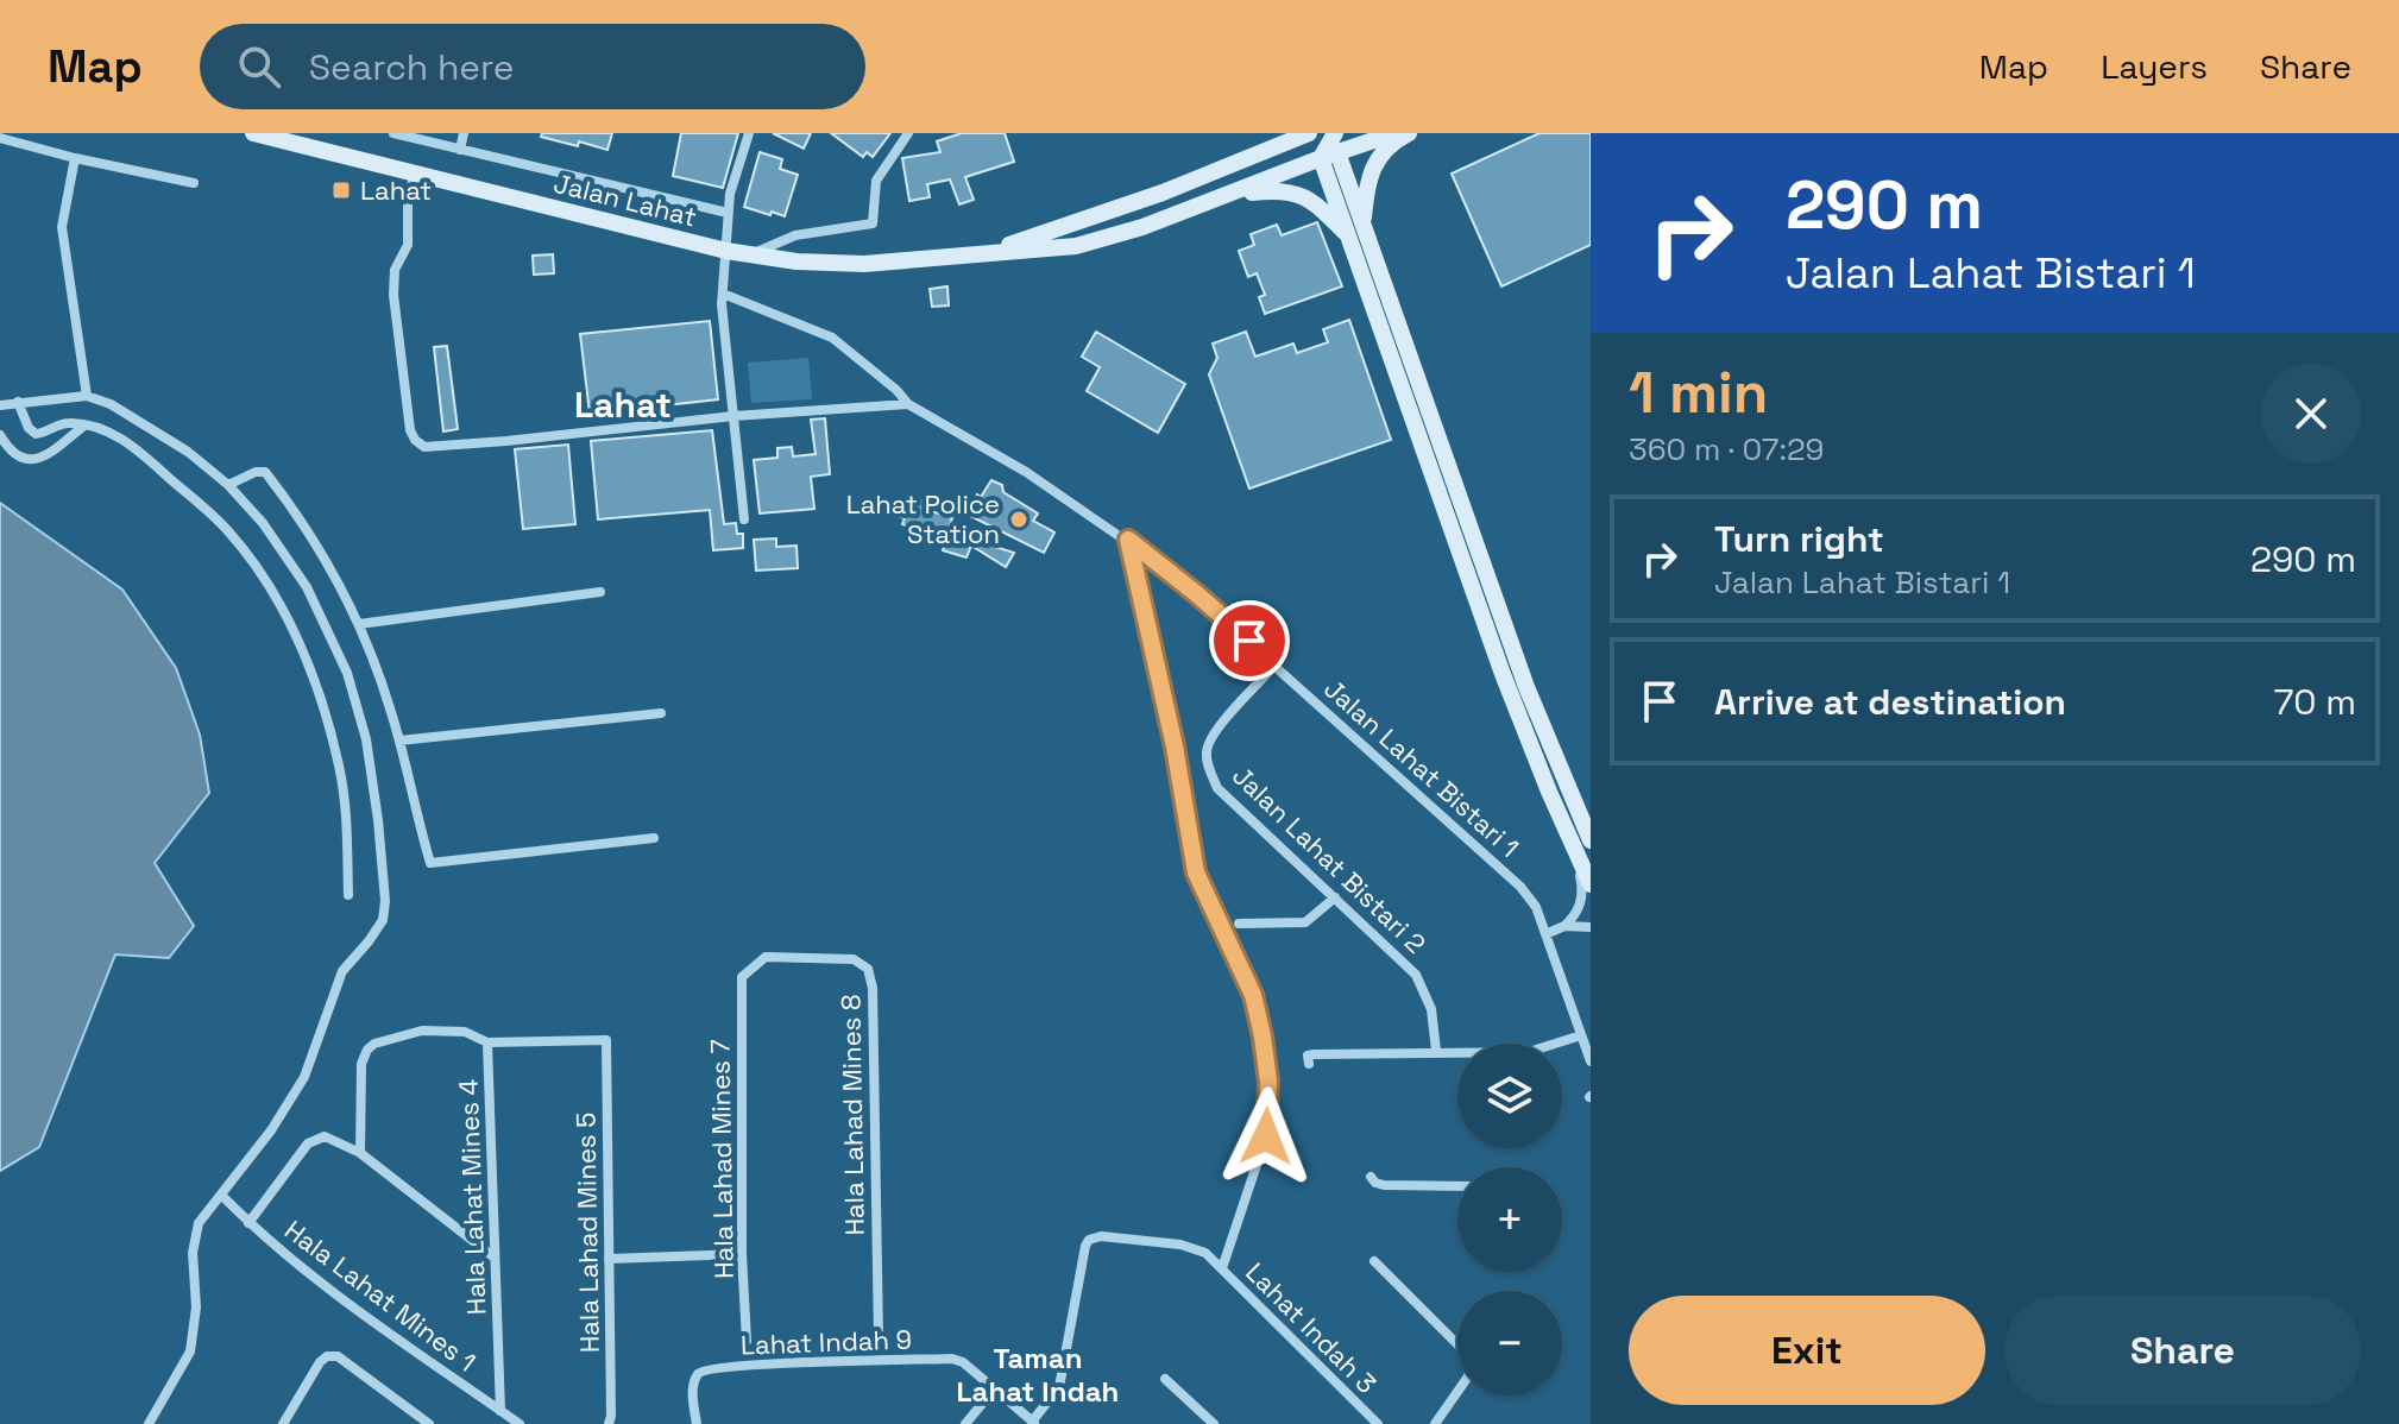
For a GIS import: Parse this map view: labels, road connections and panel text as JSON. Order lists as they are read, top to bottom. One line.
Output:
{"streets":{"main road":["Jalan Lahat"],"street":["Jalan Lahat Bistari 1","Jalan Lahat Bistari 2","Hala Lahad Mines 8","Hala Lahad Mines 7","Hala Lahat Mines 4","Hala Lahad Mines 5","Hala Lahat Mines 1","Lahat Indah 3","Lahat Indah 9"]},"crossings":[["Jalan Lahat Bistari 1","Jalan Lahat Bistari 2"],["Hala Lahad Mines 8","Hala Lahad Mines 7"],["Hala Lahat Mines 4","Hala Lahad Mines 5"],["Hala Lahat Mines 4","Hala Lahat Mines 1"]],"districts":["Lahat","Taman Lahat Indah"],"places":{"transit":["Lahat"],"other":["Lahat Police Station"]},"page":{"header":"Map","search":"Search here","nav":["Map","Layers","Share"],"turn":["290 m","Jalan Lahat Bistari 1"],"heading":["1 min","360 m · 07:29"],"list":[{"name":"Turn right","note":"Jalan Lahat Bistari 1","value":"290 m"},{"name":"Arrive at destination","value":"70 m"}],"map_buttons":["+","−"],"buttons":["Exit","Share"]}}
